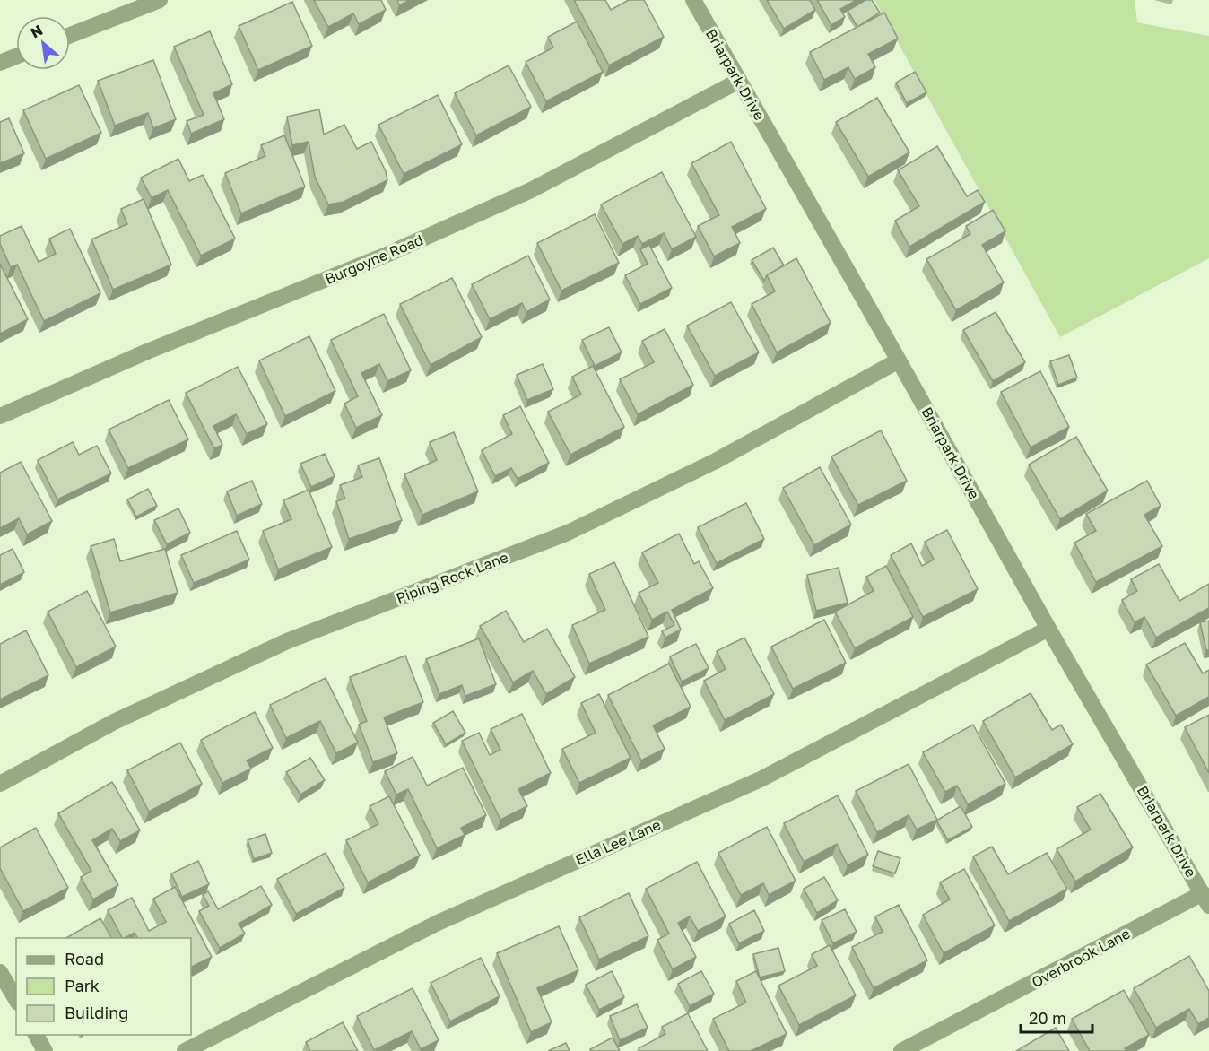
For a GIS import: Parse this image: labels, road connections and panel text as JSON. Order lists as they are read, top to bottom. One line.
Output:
{"streets":{"street":["Briarpark Drive","Burgoyne Road","Piping Rock Lane","Ella Lee Lane","Overbrook Lane"]},"crossings":[["Briarpark Drive","Burgoyne Road"],["Briarpark Drive","Piping Rock Lane"],["Briarpark Drive","Ella Lee Lane"],["Briarpark Drive","Overbrook Lane"]],"legend":["Road","Park","Building"],"scale_bar":"20 m","north":"top left"}
